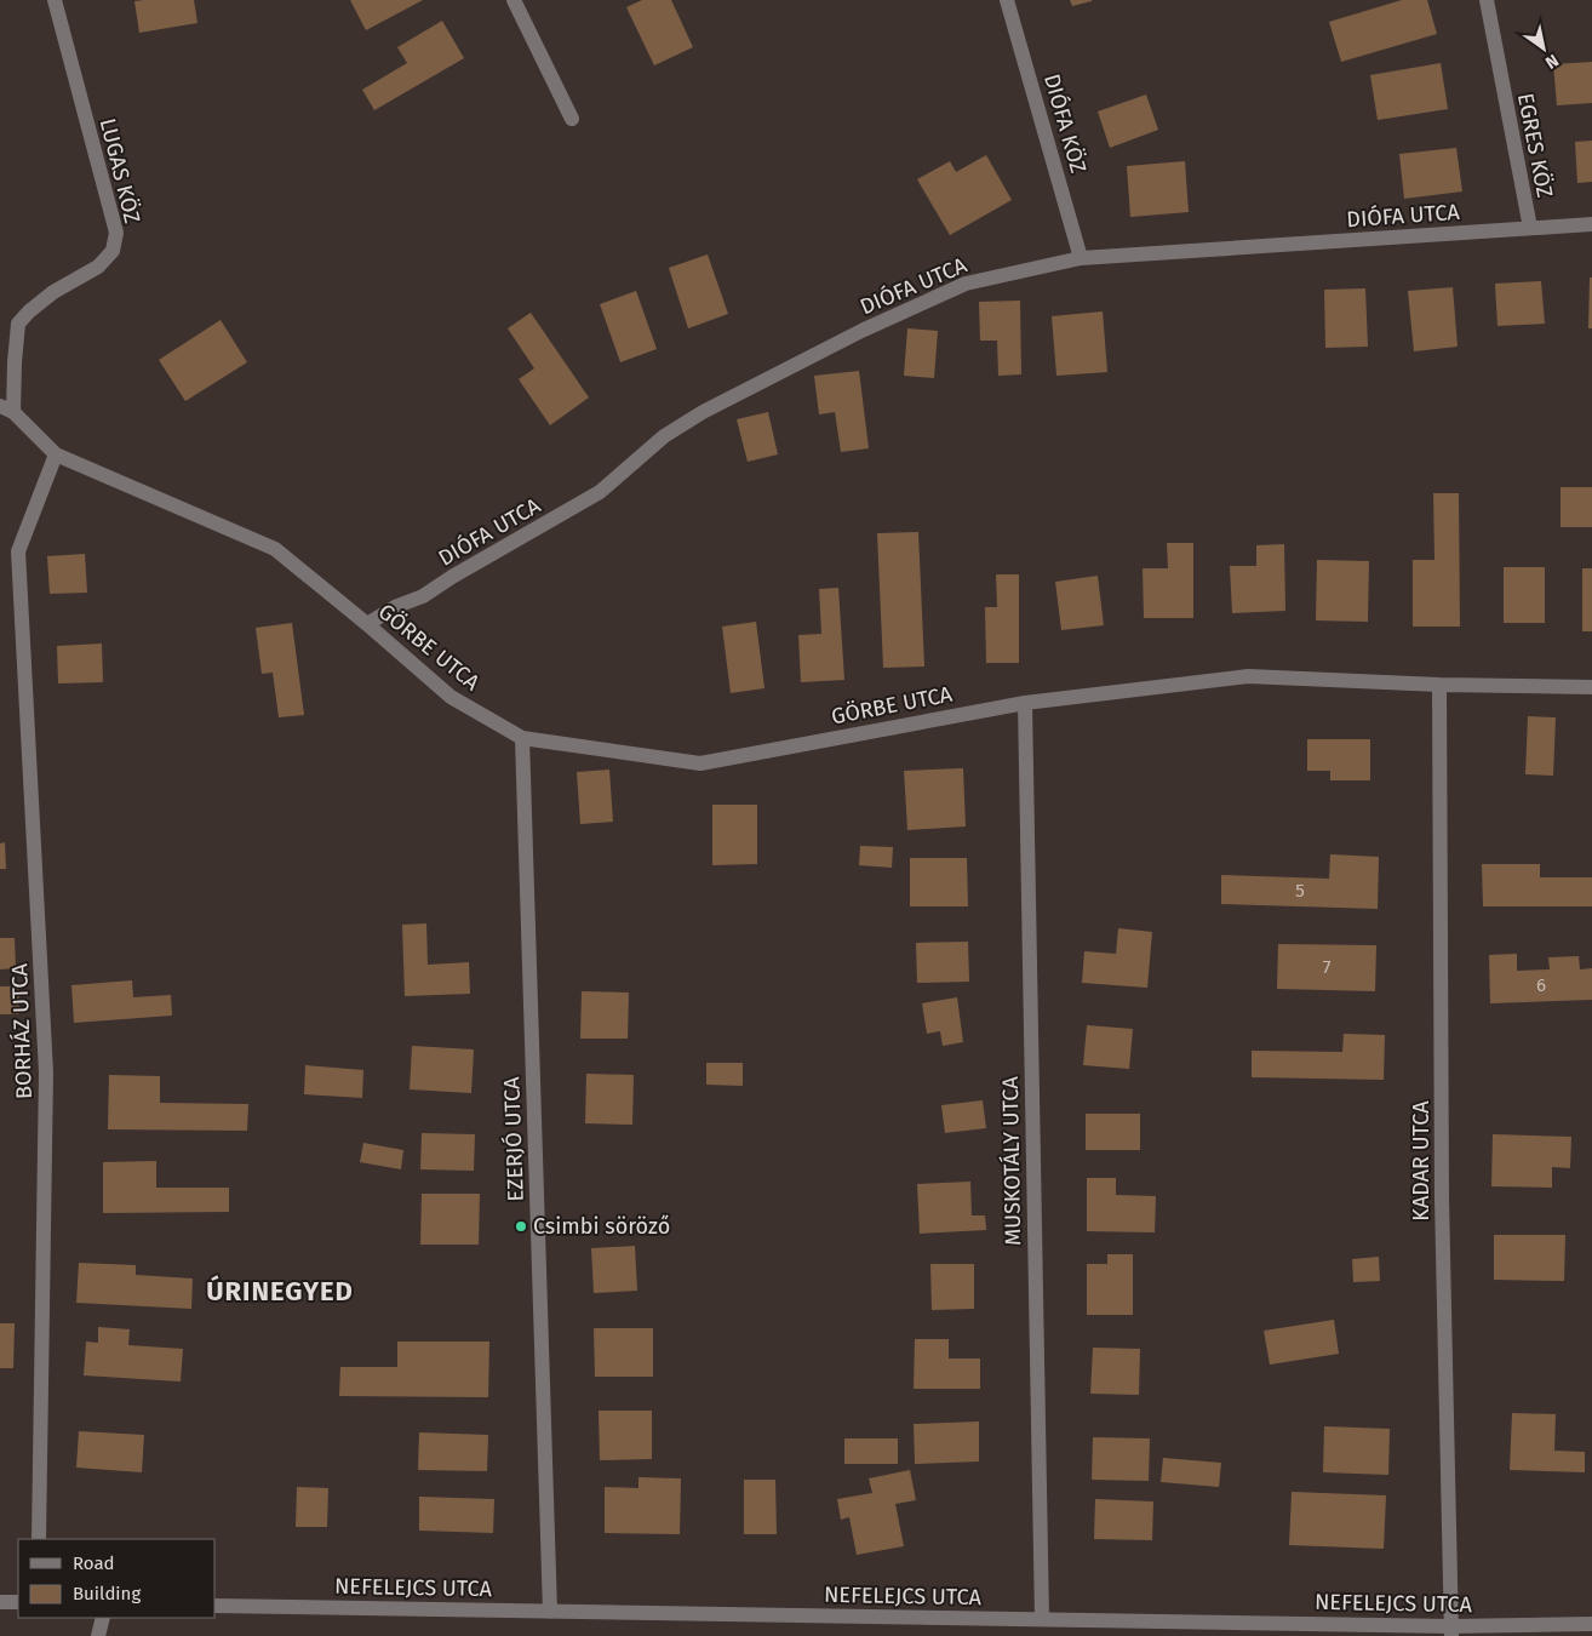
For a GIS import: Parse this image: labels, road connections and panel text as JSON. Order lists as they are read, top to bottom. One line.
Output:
{"streets":{"street":["DIÓFA KÖZ","EGRES KÖZ","LUGAS KÖZ","DIÓFA UTCA","GÖRBE UTCA","BORHÁZ UTCA","EZERJÓ UTCA","MUSKOTÁLY UTCA","KADAR UTCA","NEFELEJCS UTCA"]},"crossings":[["DIÓFA KÖZ","DIÓFA UTCA"],["EGRES KÖZ","DIÓFA UTCA"],["LUGAS KÖZ","GÖRBE UTCA"],["DIÓFA UTCA","GÖRBE UTCA"],["GÖRBE UTCA","BORHÁZ UTCA"],["GÖRBE UTCA","EZERJÓ UTCA"],["GÖRBE UTCA","MUSKOTÁLY UTCA"],["GÖRBE UTCA","KADAR UTCA"],["EZERJÓ UTCA","NEFELEJCS UTCA"],["MUSKOTÁLY UTCA","NEFELEJCS UTCA"],["KADAR UTCA","NEFELEJCS UTCA"]],"districts":["ÚRINEGYED"],"places":["Csimbi söröző"],"house_numbers":["5","7","6"],"legend":["Road","Building"],"north":"bottom right"}
